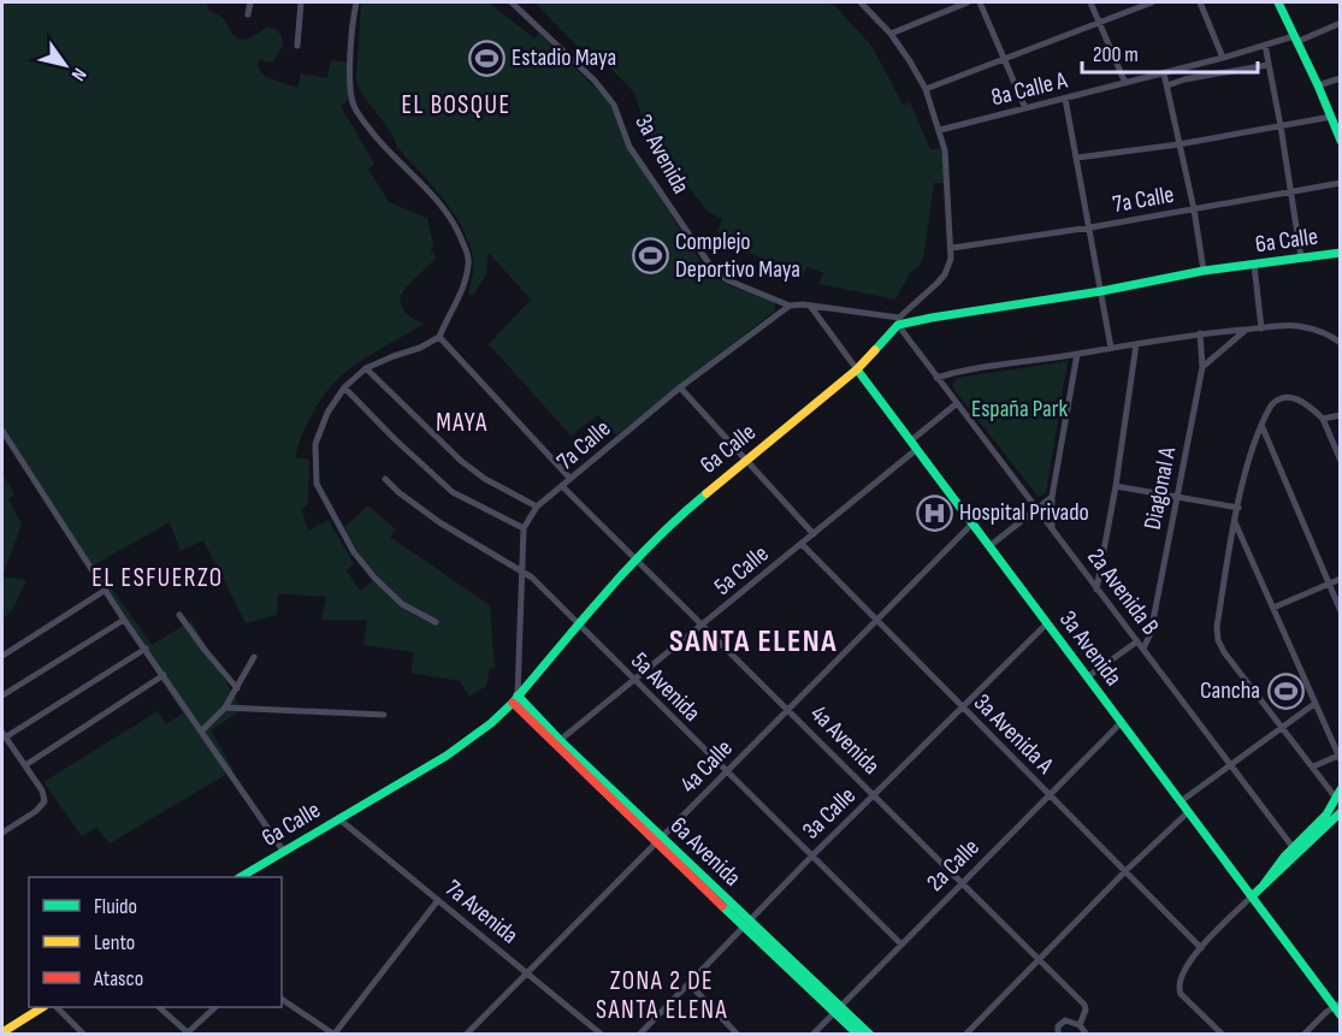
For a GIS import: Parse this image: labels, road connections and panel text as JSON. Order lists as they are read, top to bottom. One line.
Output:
{"streets":{"street":["8a Calle A","3a Avenida","7a Calle","6a Calle","Diagonal A","5a Calle","2a Avenida B","5a Avenida","3a Avenida A","4a Avenida","4a Calle","3a Calle","6a Avenida","2a Calle","7a Avenida"]},"crossings":[["3a Avenida","7a Calle"],["3a Avenida","6a Calle"],["3a Avenida","5a Calle"],["3a Avenida","4a Calle"],["3a Avenida","3a Calle"],["3a Avenida","2a Calle"],["7a Calle","6a Calle"],["7a Calle","5a Avenida"],["7a Calle","4a Avenida"],["7a Calle","6a Avenida"],["6a Calle","2a Avenida B"],["6a Calle","5a Avenida"],["6a Calle","4a Avenida"],["6a Calle","6a Avenida"],["6a Calle","7a Avenida"],["Diagonal A","2a Avenida B"],["5a Calle","5a Avenida"],["5a Calle","3a Avenida A"],["5a Calle","4a Avenida"],["5a Calle","6a Avenida"],["5a Avenida","4a Calle"],["5a Avenida","3a Calle"],["5a Avenida","2a Calle"],["3a Avenida A","4a Calle"],["3a Avenida A","3a Calle"],["3a Avenida A","2a Calle"],["4a Avenida","4a Calle"],["4a Avenida","3a Calle"],["4a Avenida","2a Calle"],["4a Calle","6a Avenida"],["4a Calle","7a Avenida"],["3a Calle","6a Avenida"],["6a Avenida","2a Calle"]],"districts":["EL BOSQUE","MAYA","EL ESFUERZO","SANTA ELENA","ZONA 2 DE SANTA ELENA"],"parks":["España Park"],"places":{"sports":["Estadio Maya","Complejo Deportivo Maya","Cancha"],"hospital":["Hospital Privado"]},"legend":["Fluido","Lento","Atasco"],"scale_bar":"200 m","north":"bottom right"}
